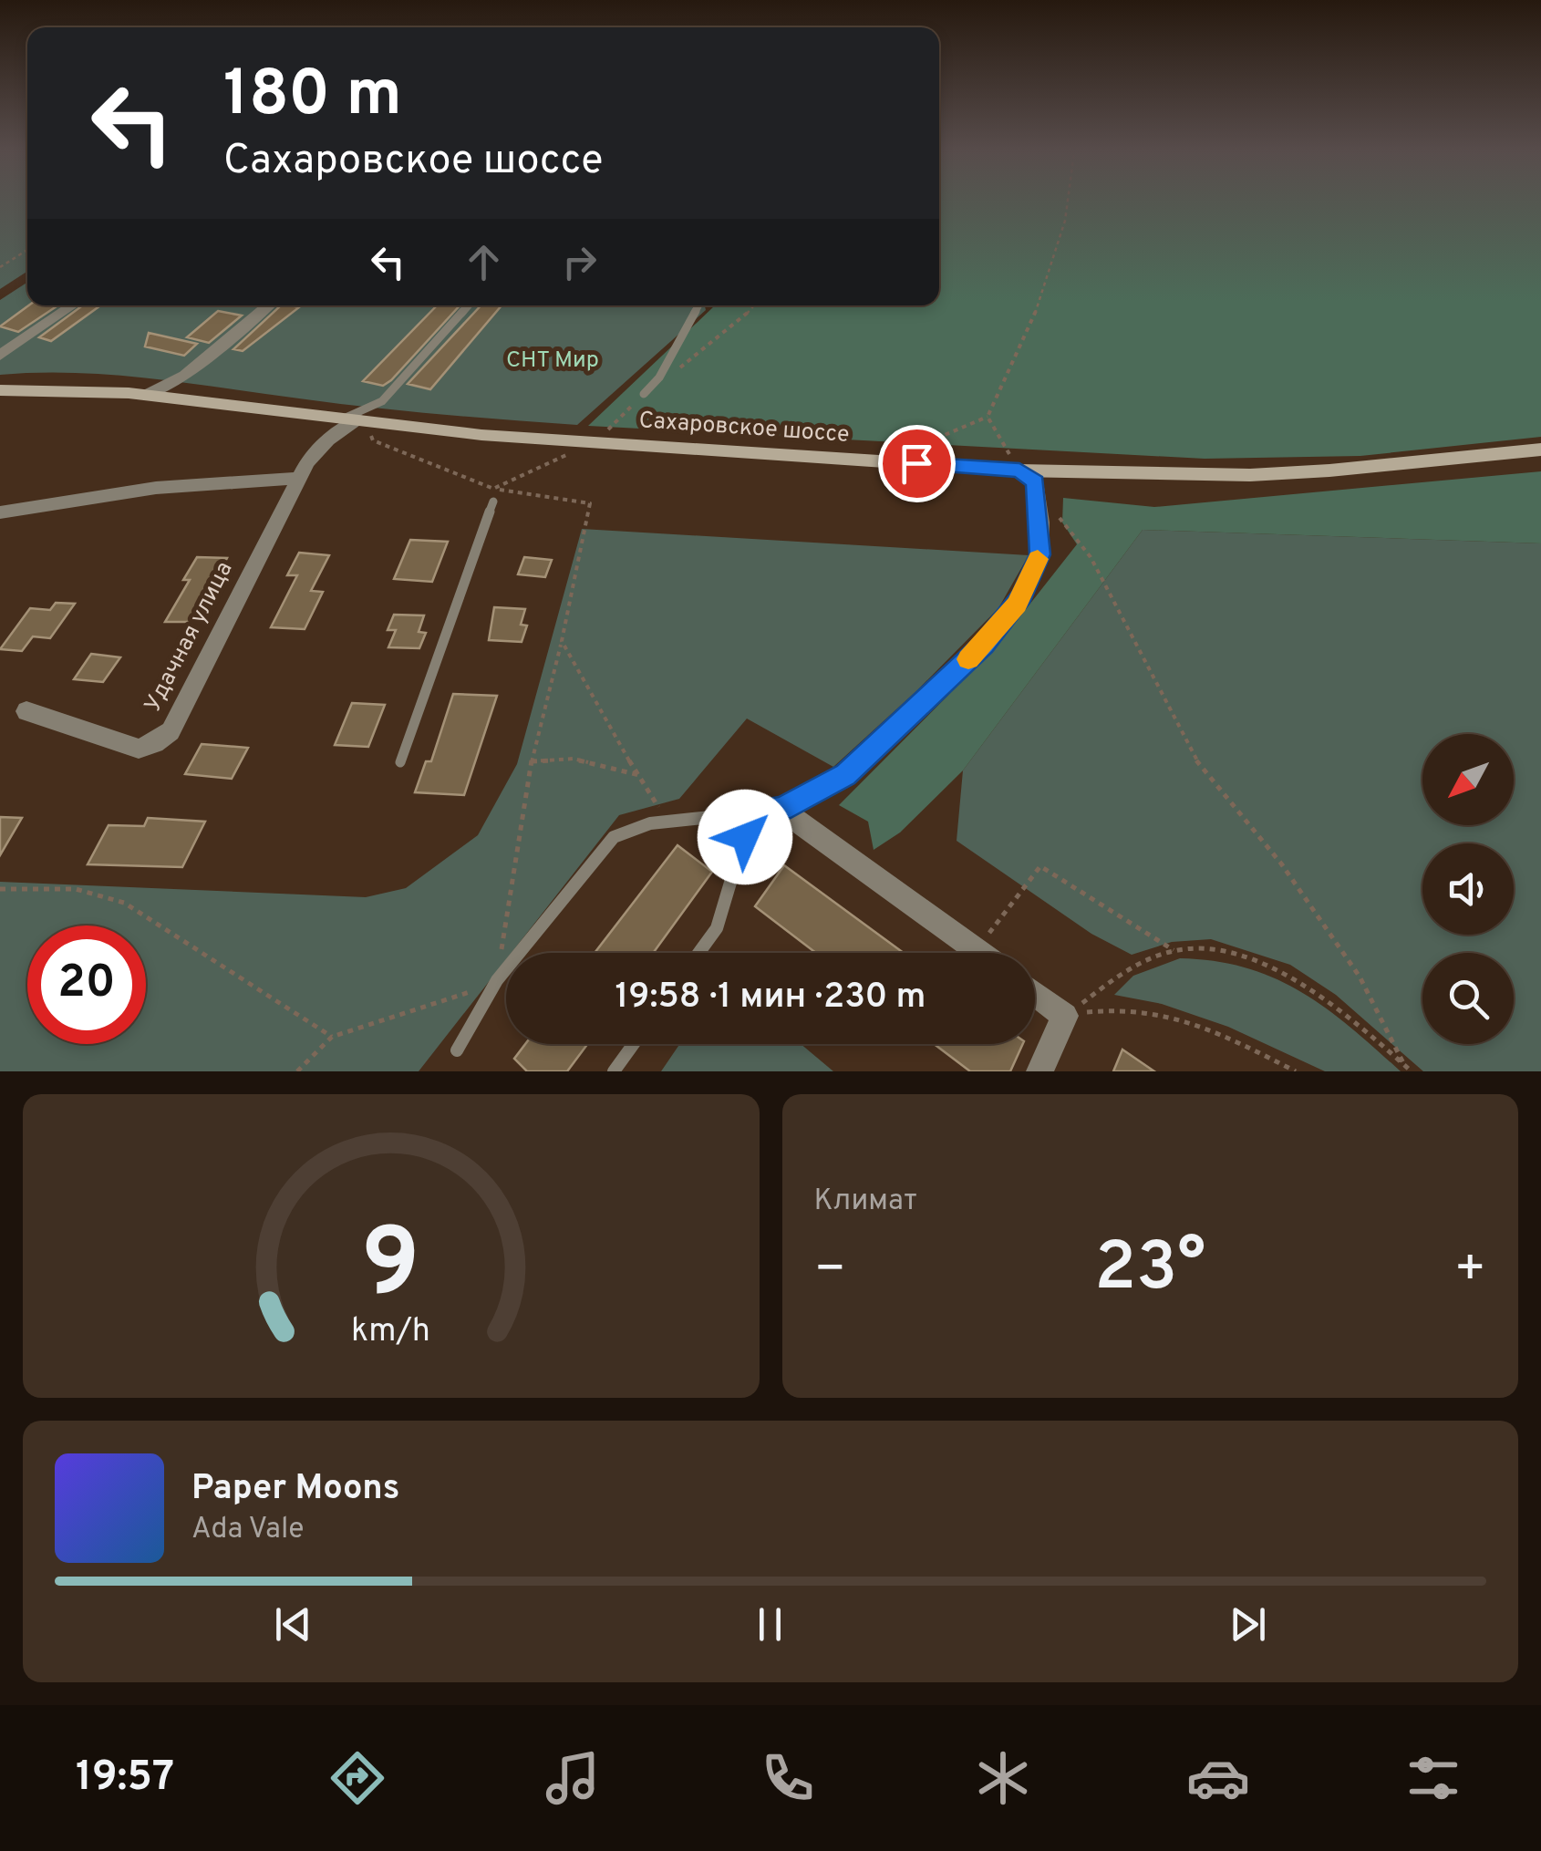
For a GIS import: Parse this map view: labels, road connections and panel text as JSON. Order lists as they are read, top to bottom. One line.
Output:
{"streets":{"main road":["Сахаровское шоссе"],"street":["Удачная улица"]},"crossings":[["Сахаровское шоссе","Удачная улица"]],"parks":["СНТ Мир"],"north":"bottom left","page":{"turn":["180 m","Сахаровское шоссе"],"limit":"20","trip":"19:58 · 1 мин · 230 m","tile":"Климат","heat":["−","23°","+"],"song":["Paper Moons","Ada Vale"],"tabs":"19:57","gauge":["9","km/h"]}}
